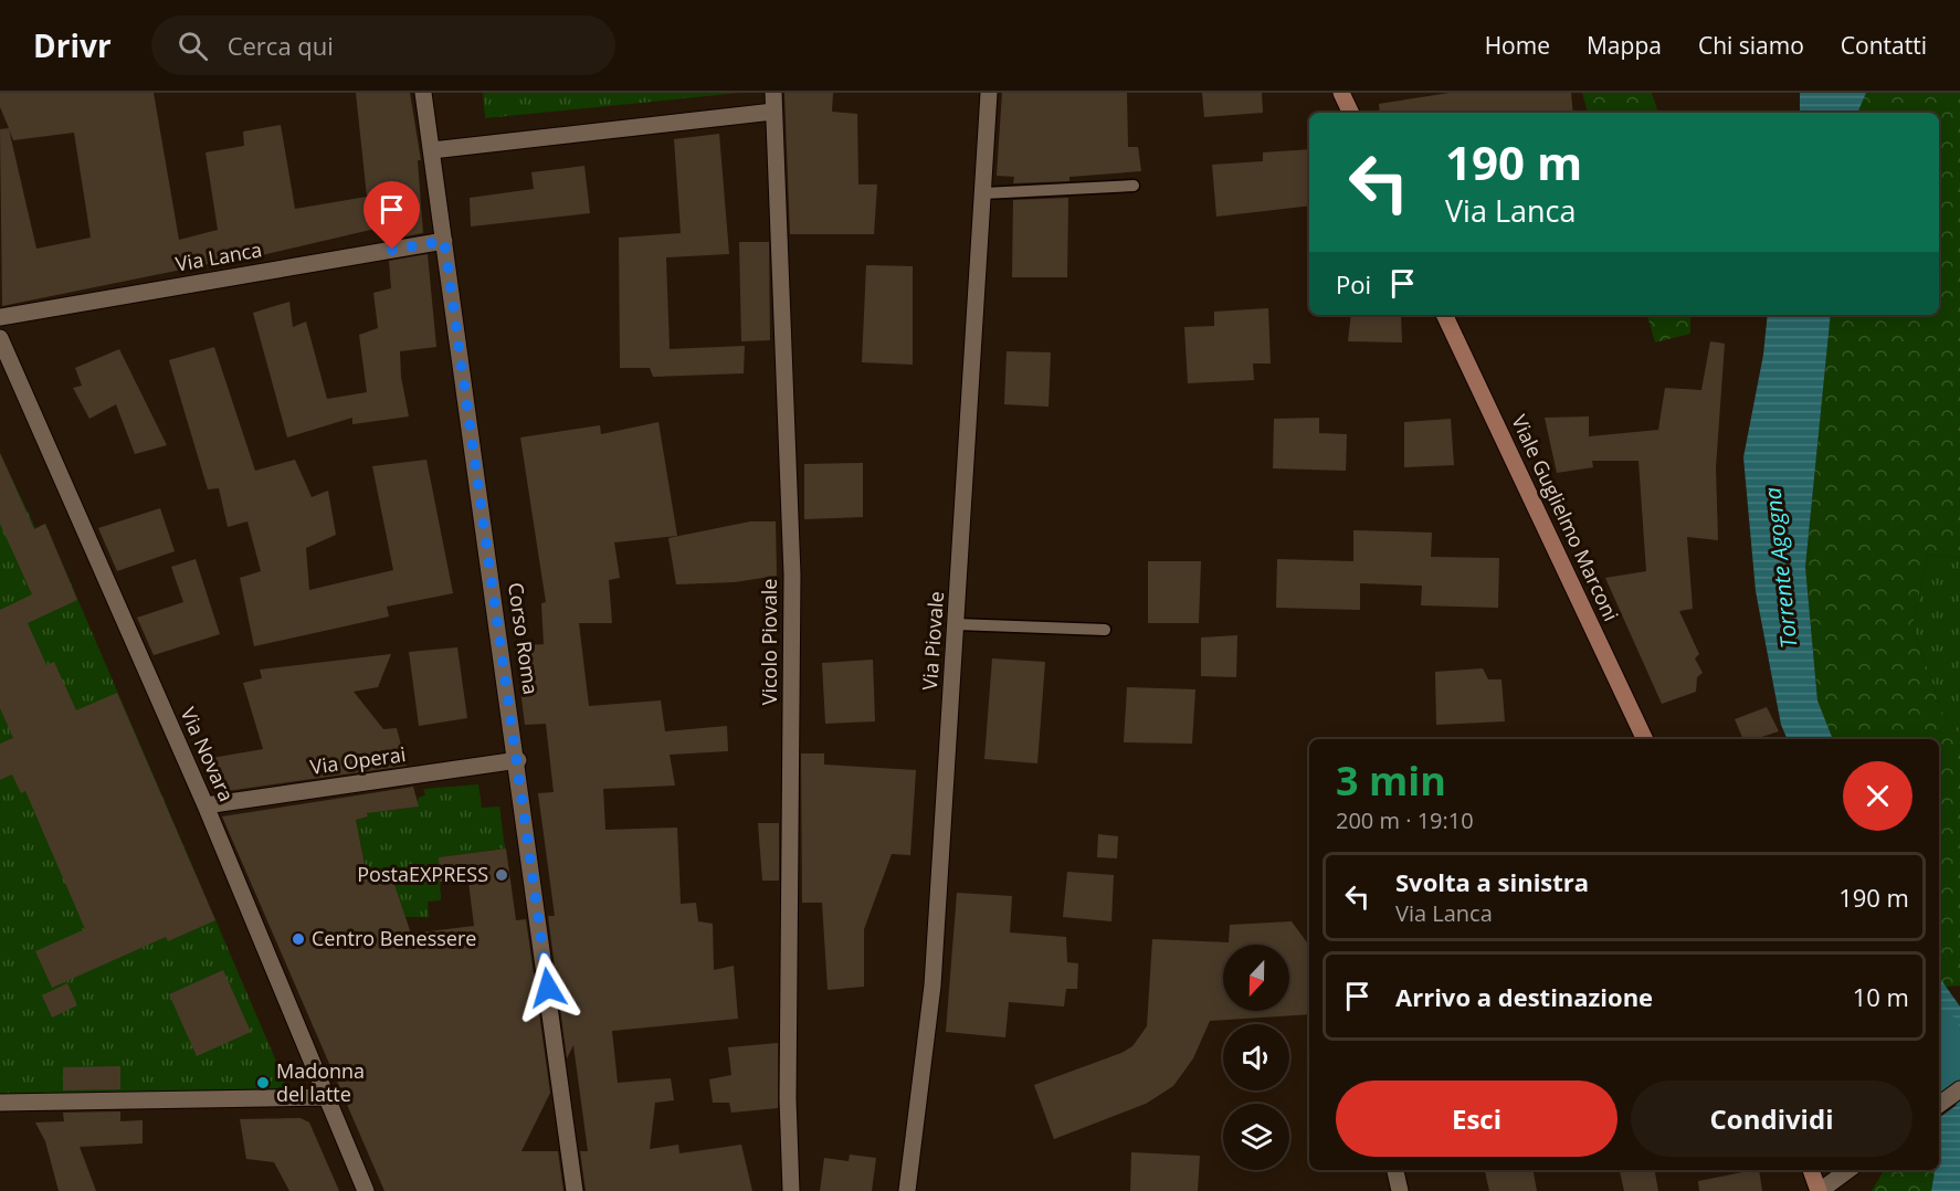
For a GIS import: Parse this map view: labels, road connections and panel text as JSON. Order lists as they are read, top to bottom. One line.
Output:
{"streets":{"main road":["Viale Guglielmo Marconi"],"street":["Via Lanca","Corso Roma","Via Piovale","Vicolo Piovale","Via Novara","Via Operai"]},"crossings":[["Via Lanca","Corso Roma"],["Corso Roma","Via Operai"],["Via Novara","Via Operai"]],"water":["Torrente Agogna"],"places":["PostaEXPRESS","Centro Benessere","Madonna del latte"],"north":"bottom","page":{"header":"Drivr","search":"Cerca qui","nav":["Home","Mappa","Chi siamo","Contatti"],"turn":["190 m","Via Lanca"],"then":"Poi","heading":["3 min","200 m · 19:10"],"list":[{"name":"Svolta a sinistra","note":"Via Lanca","value":"190 m"},{"name":"Arrivo a destinazione","value":"10 m"}],"buttons":["Esci","Condividi"]}}
